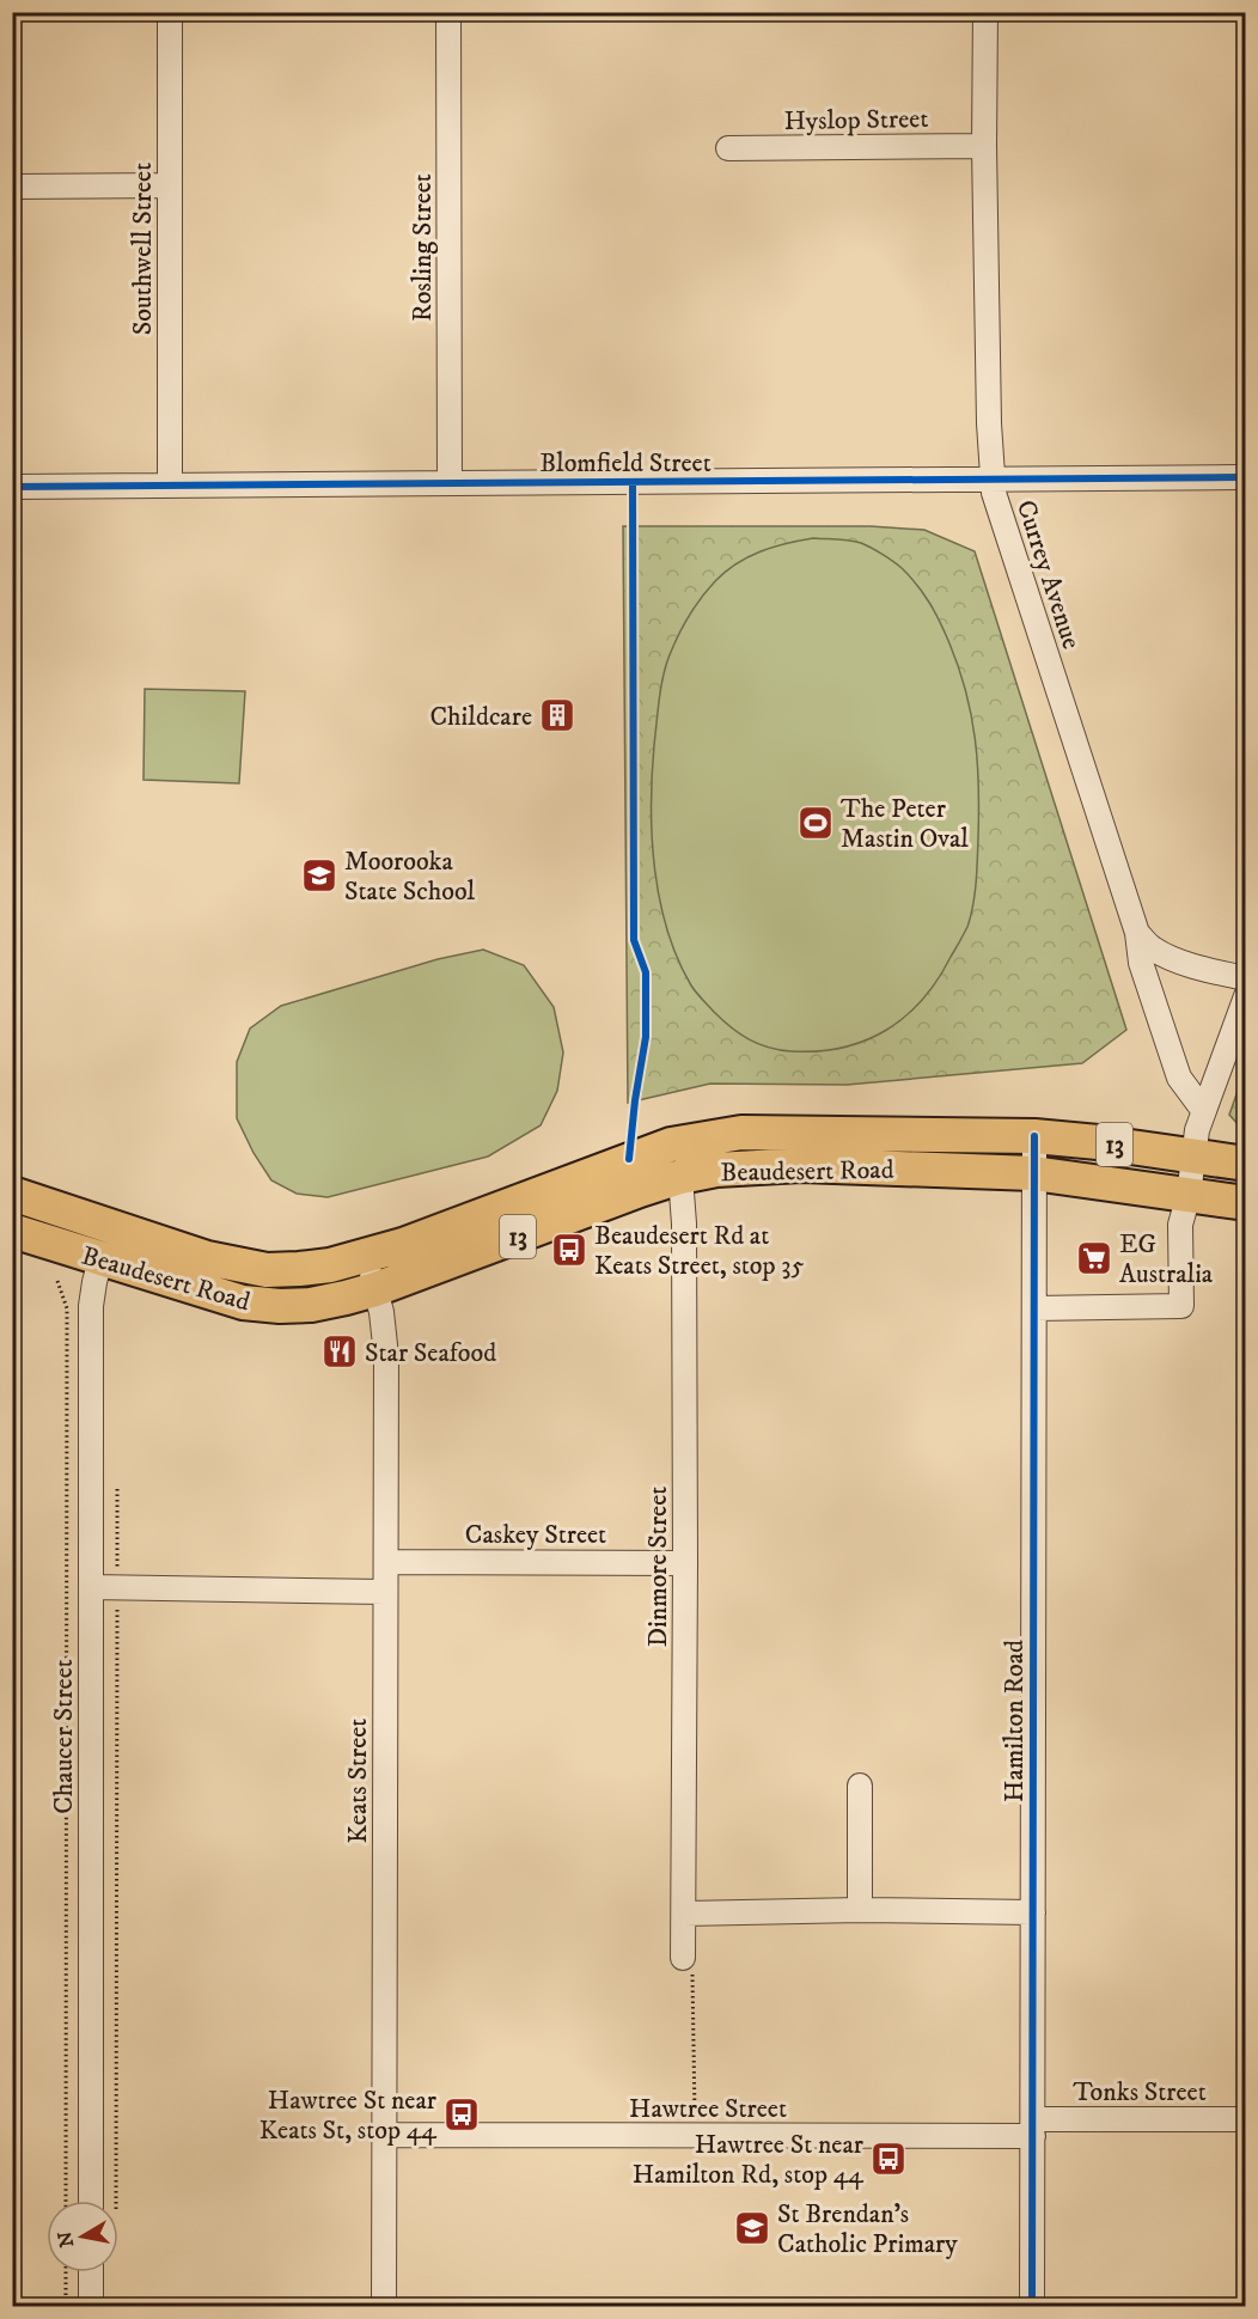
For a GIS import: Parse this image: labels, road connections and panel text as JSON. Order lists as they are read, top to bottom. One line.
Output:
{"streets":{"highway":["13","Beaudesert Road"],"street":["Hyslop Street","Rosling Street","Southwell Street","Blomfield Street","Currey Avenue","Caskey Street","Dinmore Street","Hamilton Road","Chaucer Street","Keats Street","Tonks Street","Hawtree Street"]},"crossings":[["Hyslop Street","Currey Avenue"],["Rosling Street","Blomfield Street"],["Southwell Street","Blomfield Street"],["Blomfield Street","Currey Avenue"],["Beaudesert Road","Dinmore Street"],["Beaudesert Road","Hamilton Road"],["Beaudesert Road","Chaucer Street"],["Beaudesert Road","Keats Street"],["Caskey Street","Dinmore Street"],["Caskey Street","Keats Street"],["Hamilton Road","Tonks Street"],["Hamilton Road","Hawtree Street"],["Keats Street","Hawtree Street"],["Tonks Street","Hawtree Street"]],"places":{"building":["Childcare"],"sports":["The Peter Mastin Oval"],"school or university":["Moorooka State School","St Brendan's Catholic Primary"],"bus stop":["Beaudesert Rd at Keats Street, stop 35","Hawtree St near Keats St, stop 44","Hawtree St near Hamilton Rd, stop 44"],"supermarket":["EG Australia"],"restaurant":["Star Seafood"]},"north":"left"}
